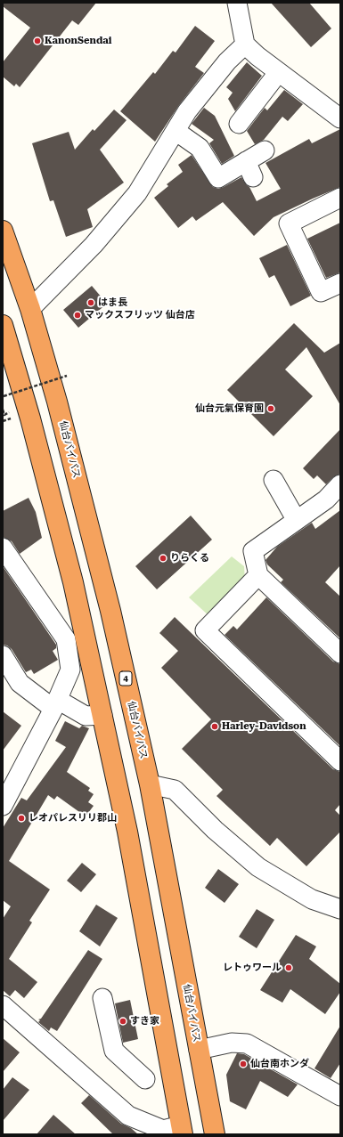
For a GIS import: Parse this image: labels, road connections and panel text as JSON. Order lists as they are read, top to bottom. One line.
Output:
{"streets":{"highway":["仙台バイパス","4"]},"places":["KanonSendai","はま長","マックスフリッツ 仙台店","仙台元氣保育園","りらくる","Harley-Davidson","レオパレスリリ郡山","レトゥワール","すき家","仙台南ホンダ"]}
